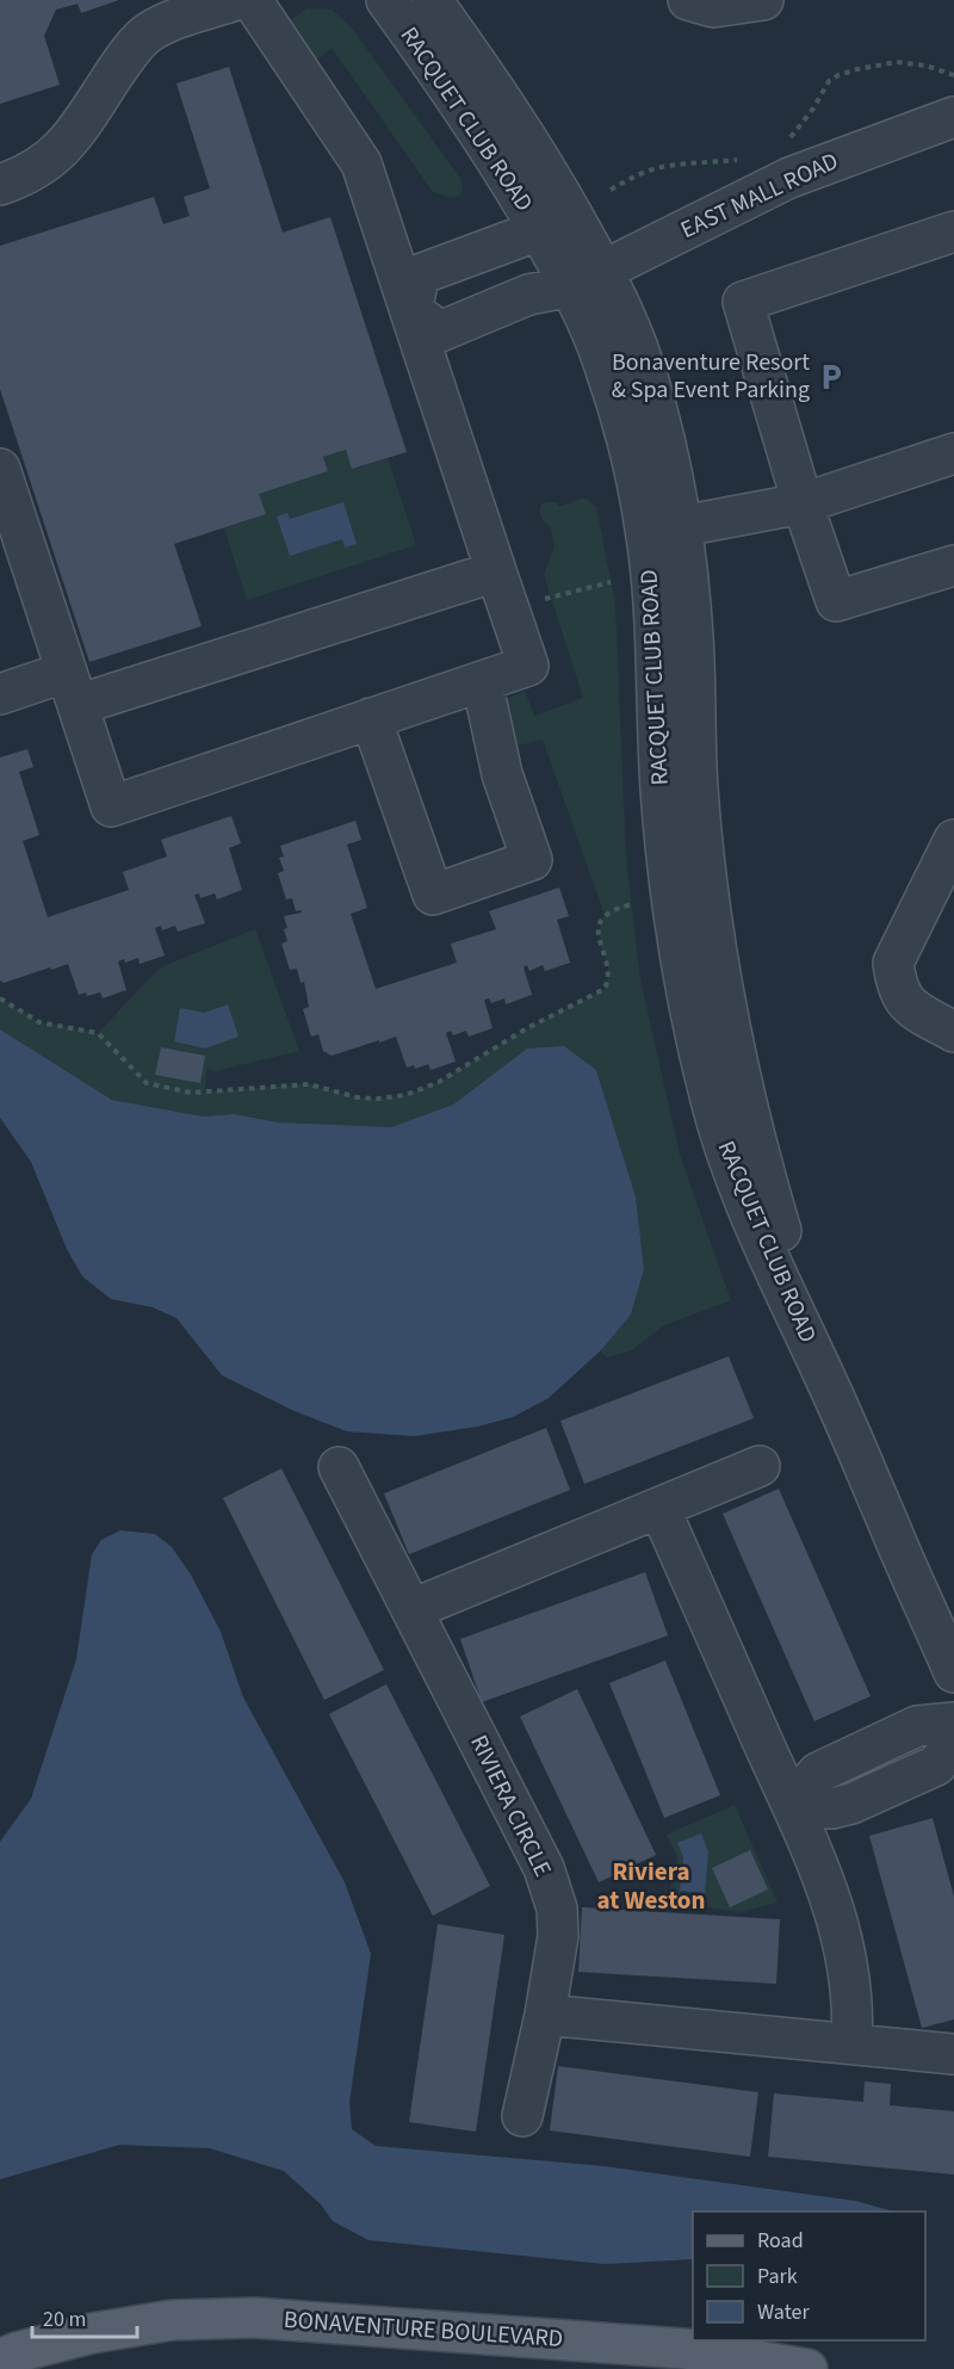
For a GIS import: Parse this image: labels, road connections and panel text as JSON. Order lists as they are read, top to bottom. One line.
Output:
{"streets":{"main road":["BONAVENTURE BOULEVARD"],"street":["RACQUET CLUB ROAD","EAST MALL ROAD","RIVIERA CIRCLE"]},"crossings":[["RACQUET CLUB ROAD","EAST MALL ROAD"]],"districts":["Riviera at Weston"],"places":{"parking":["Bonaventure Resort & Spa Event Parking"]},"legend":["Road","Park","Water"],"scale_bar":"20 m"}
